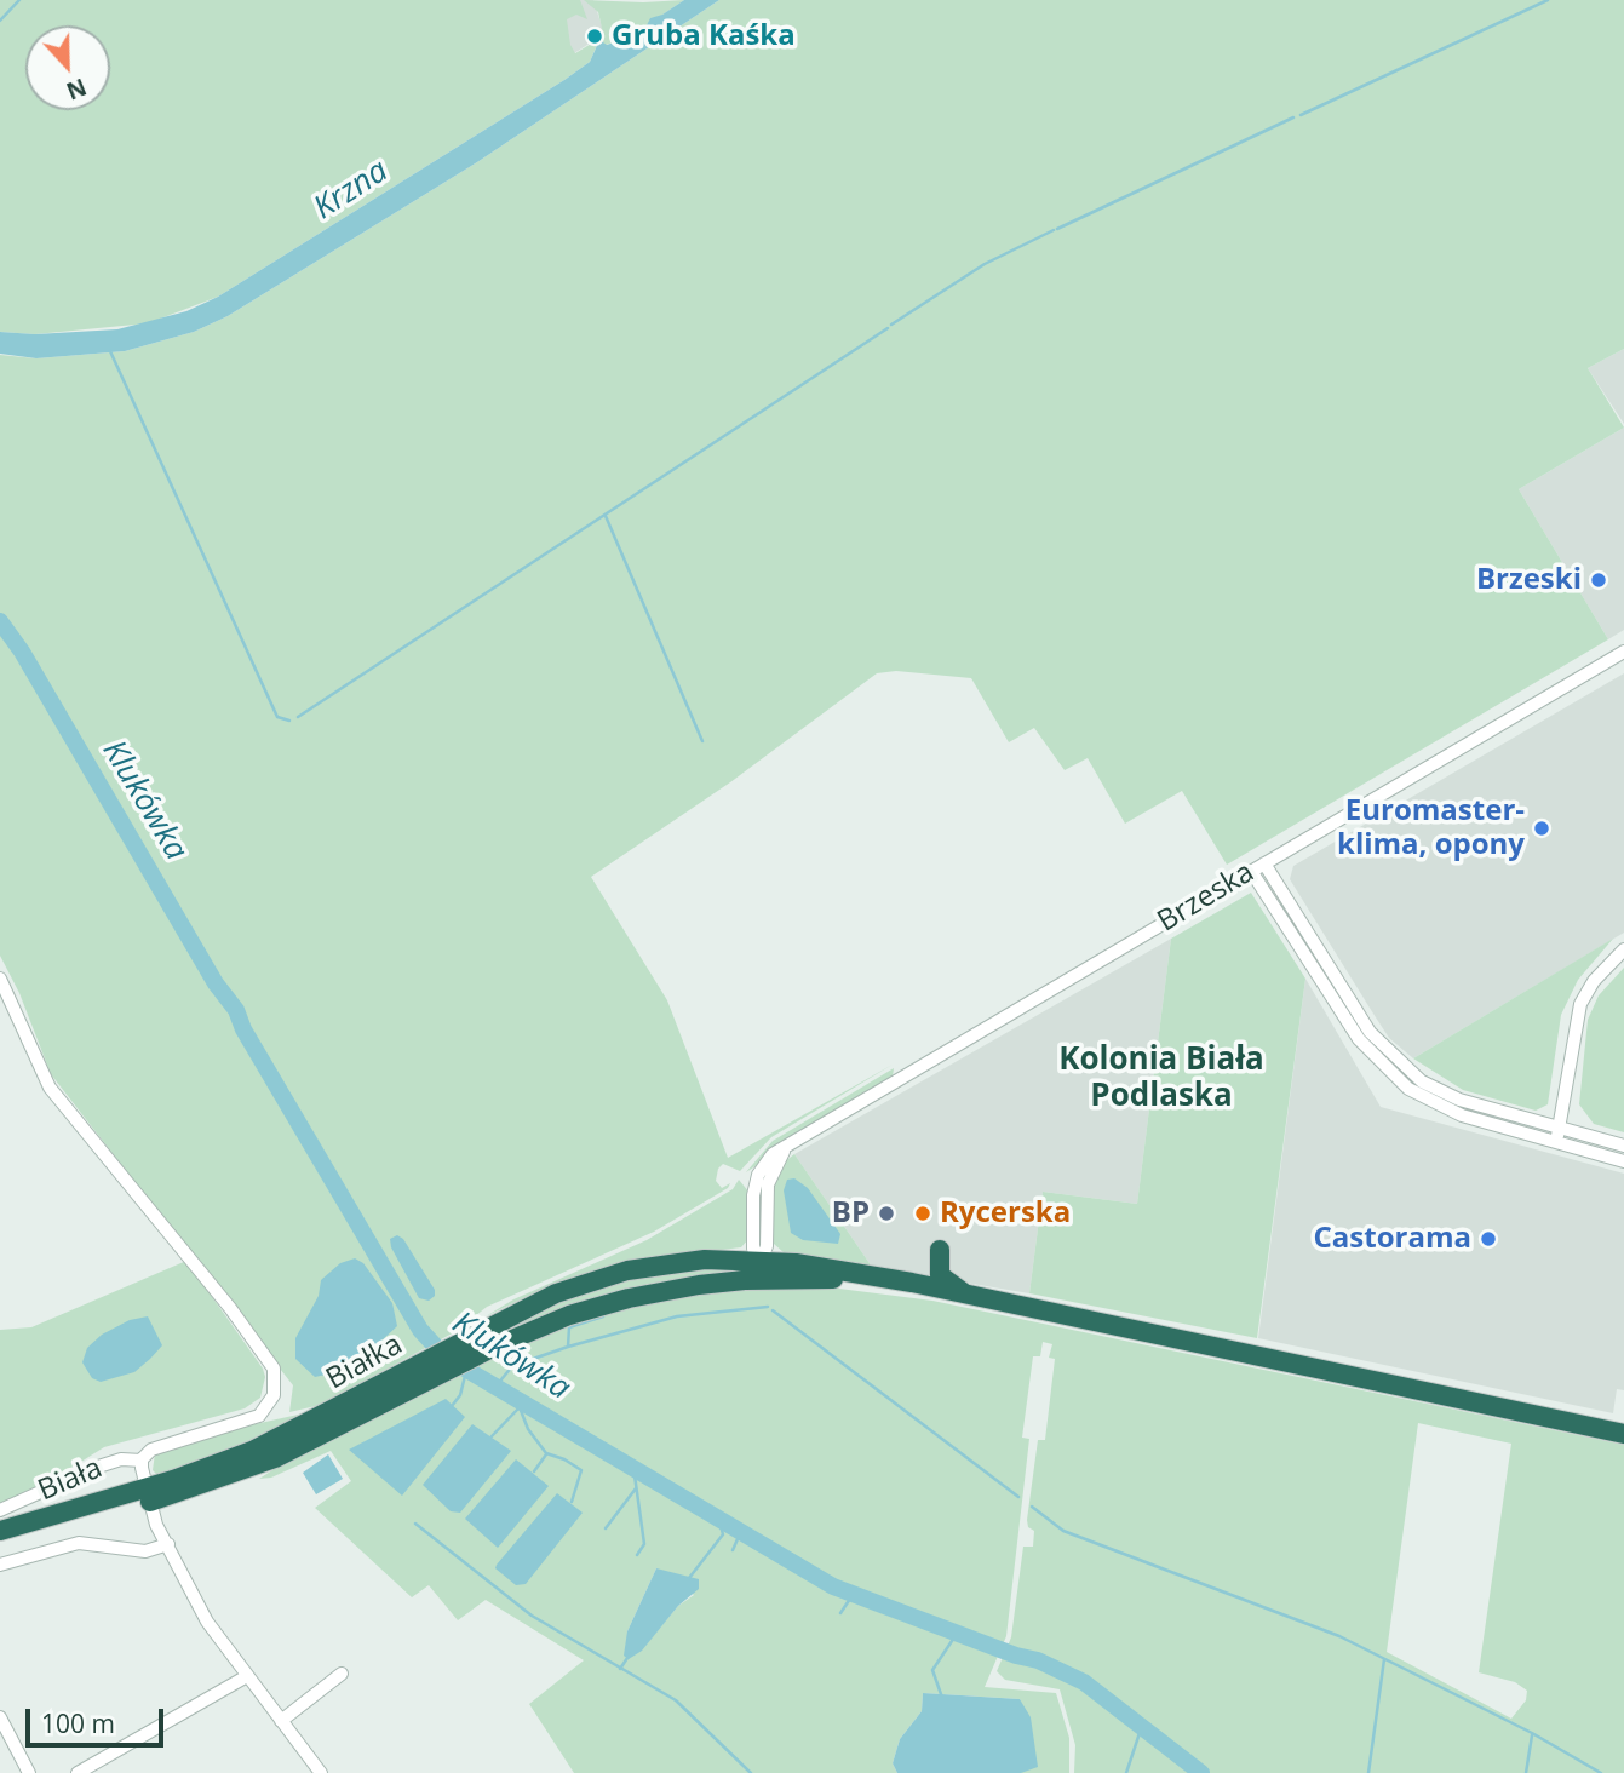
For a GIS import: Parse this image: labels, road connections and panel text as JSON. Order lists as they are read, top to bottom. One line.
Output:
{"streets":{"highway":["Białka"],"street":["Brzeska","Biała"]},"crossings":[["Brzeska","Białka"]],"districts":["Kolonia Biała Podlaska"],"water":["Krzna","Klukówka"],"places":["Gruba Kaśka","Brzeski","Euromaster- klima, opony","BP","Rycerska","Castorama"],"scale_bar":"100 m","north":"bottom"}
